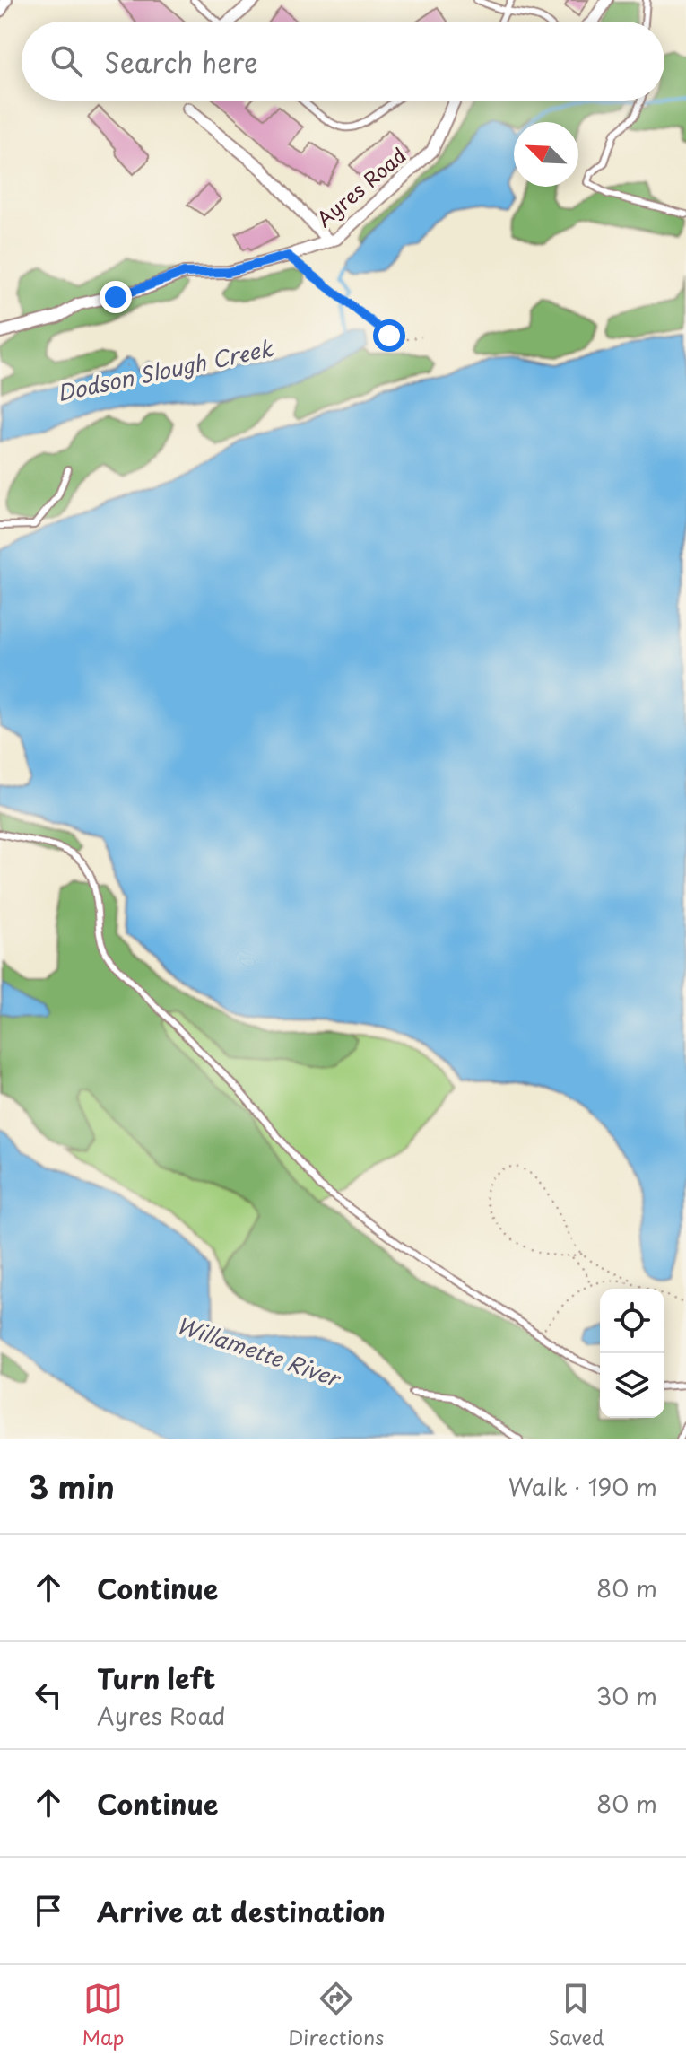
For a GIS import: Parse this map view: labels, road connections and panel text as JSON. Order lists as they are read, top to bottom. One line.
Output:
{"streets":{"street":["Ayres Road"]},"water":["Dodson Slough Creek","Willamette River"],"north":"top left","page":{"search":"Search here","heading":["3 min","Walk · 190 m"],"list":[["Continue","80 m"],["Turn left","Ayres Road","30 m"],["Continue","80 m"],"Arrive at destination"],"nav":["Map","Directions","Saved"]}}
